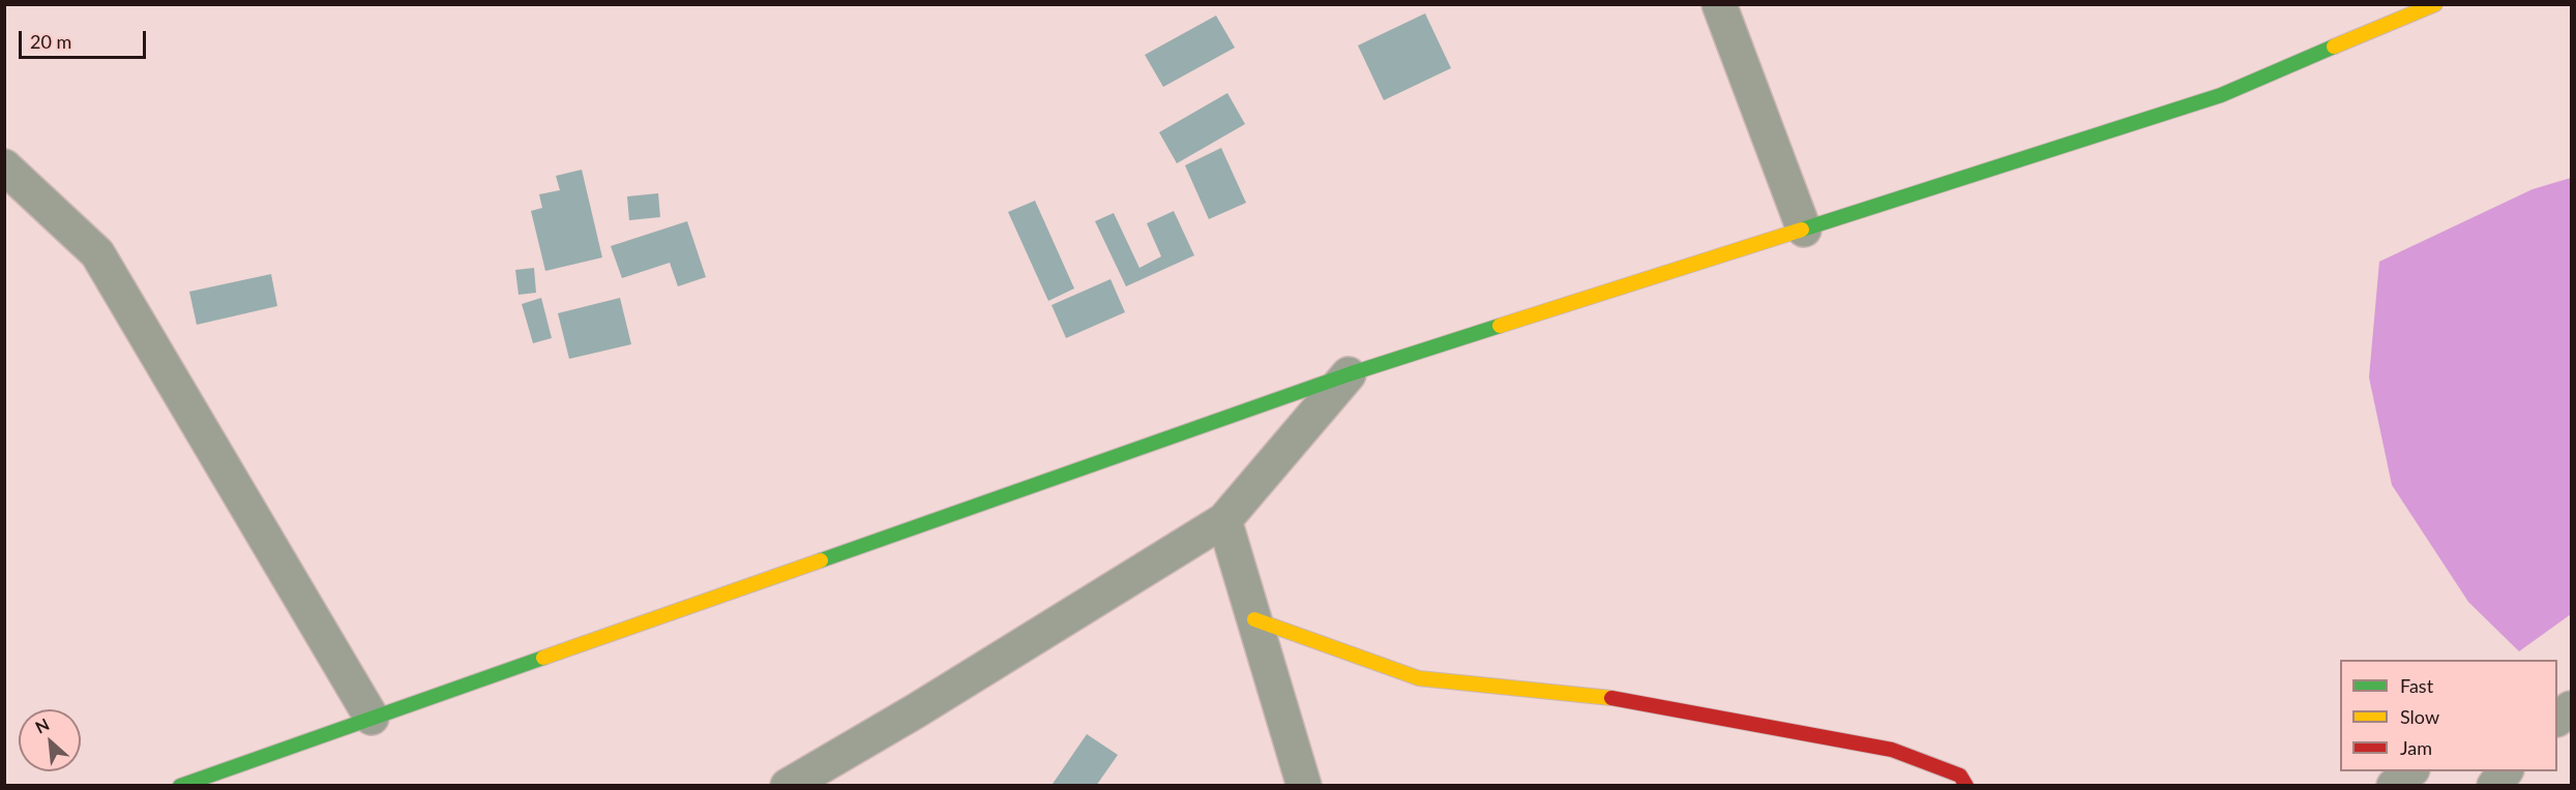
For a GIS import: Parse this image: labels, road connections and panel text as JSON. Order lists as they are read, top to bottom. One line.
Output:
{"legend":["Fast","Slow","Jam"],"scale_bar":"20 m","north":"top left"}
